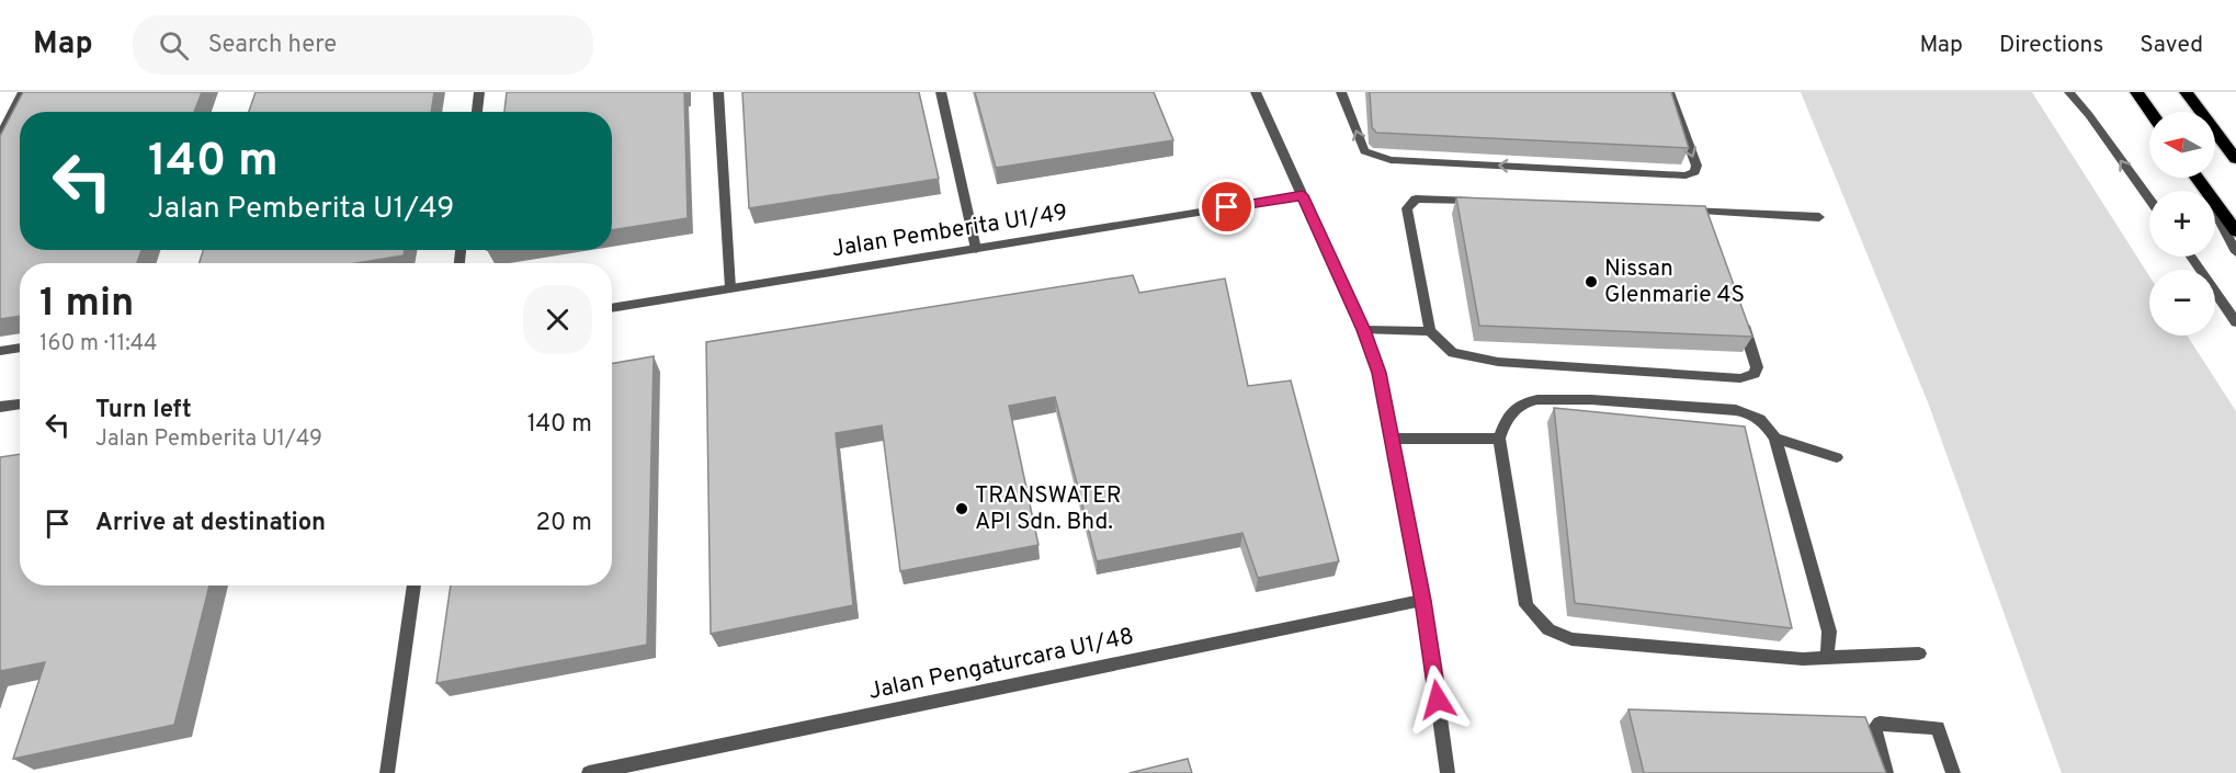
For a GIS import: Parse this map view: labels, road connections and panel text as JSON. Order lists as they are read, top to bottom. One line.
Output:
{"streets":{"street":["Jalan Pemberita U1/49","Jalan Pengaturcara U1/48"]},"places":["Nissan Glenmarie 4S","TRANSWATER API Sdn. Bhd."],"north":"left","page":{"header":"Map","search":"Search here","nav":["Map","Directions","Saved"],"map_buttons":["+","−"],"turn":["140 m","Jalan Pemberita U1/49"],"heading":["1 min","160 m · 11:44"],"list":[{"name":"Turn left","note":"Jalan Pemberita U1/49","value":"140 m"},{"name":"Arrive at destination","value":"20 m"}]}}
